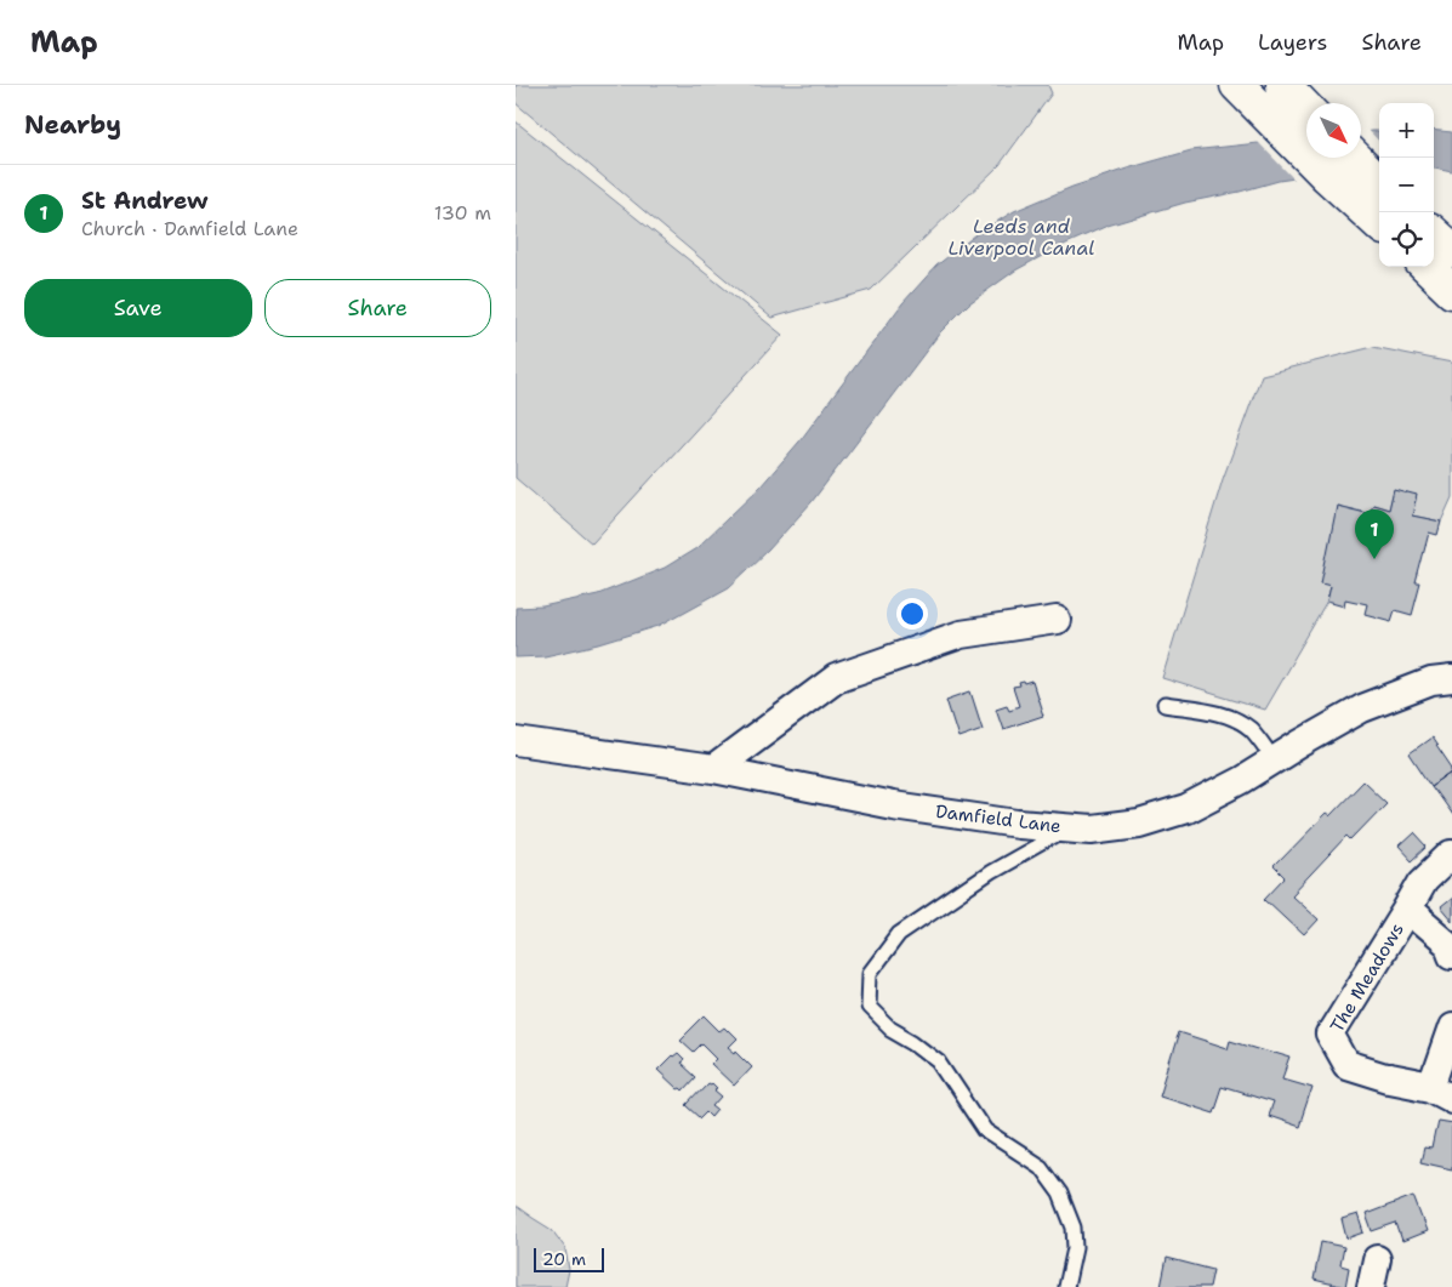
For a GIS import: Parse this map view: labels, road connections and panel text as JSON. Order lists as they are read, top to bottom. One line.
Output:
{"streets":{"street":["Damfield Lane","The Meadows"]},"water":["Leeds and Liverpool Canal"],"scale_bar":"20 m","north":"bottom right","page":{"header":"Map","nav":["Map","Layers","Share"],"heading":"Nearby","map_buttons":["+","−"],"list":[{"mark":"1","name":"St Andrew","note":"Church · Damfield Lane","value":"130 m"}],"buttons":["Save","Share"],"pins":"1","scale":"20 m"}}
